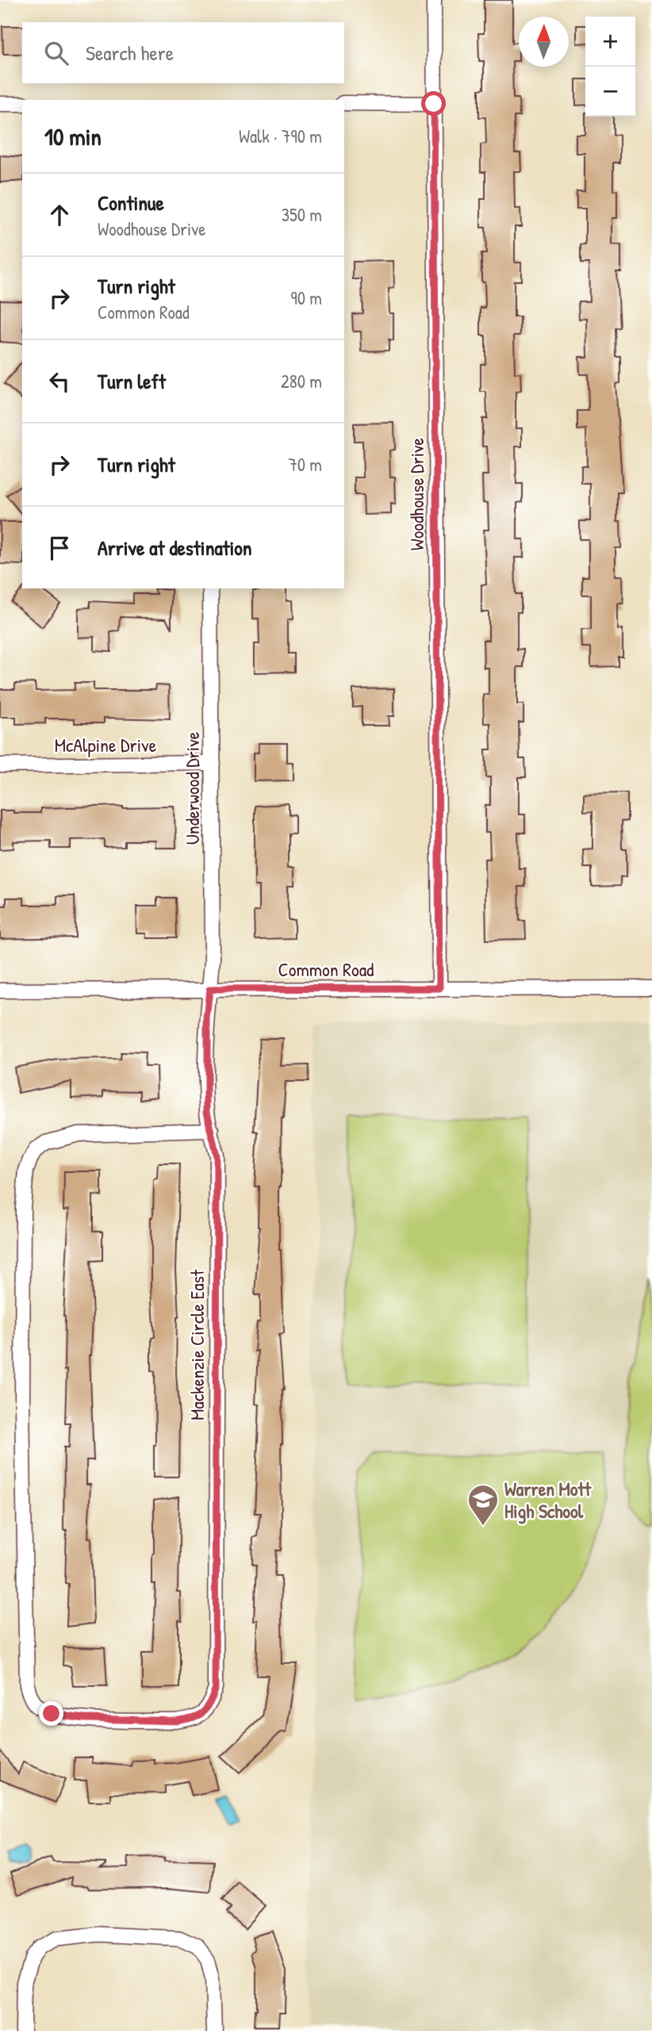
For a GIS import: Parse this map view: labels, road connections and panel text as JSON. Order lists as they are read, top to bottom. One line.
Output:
{"streets":{"street":["Woodhouse Drive","McAlpine Drive","Underwood Drive","Common Road","Mackenzie Circle East"]},"crossings":[["Woodhouse Drive","Common Road"],["McAlpine Drive","Underwood Drive"],["Underwood Drive","Common Road"],["Underwood Drive","Mackenzie Circle East"],["Common Road","Mackenzie Circle East"]],"places":{"school or university":["Warren Mott High School"]},"north":"top","page":{"map_buttons":["+","−"],"search":"Search here","heading":["10 min","Walk · 790 m"],"list":[["Continue","Woodhouse Drive","350 m"],["Turn right","Common Road","90 m"],["Turn left","280 m"],["Turn right","70 m"],"Arrive at destination"]}}
